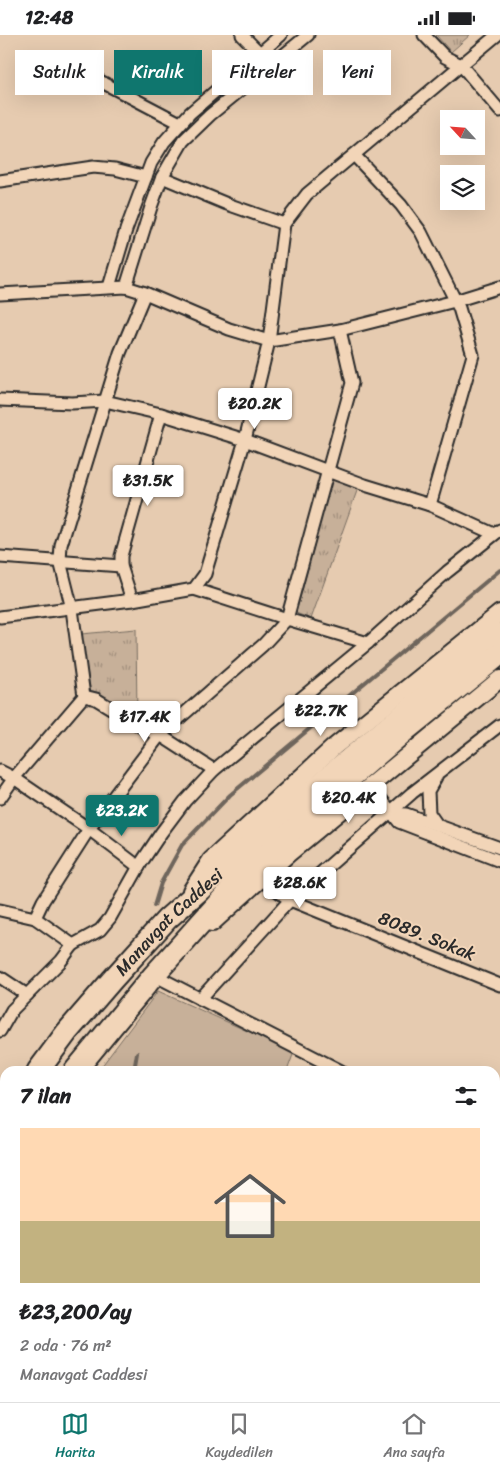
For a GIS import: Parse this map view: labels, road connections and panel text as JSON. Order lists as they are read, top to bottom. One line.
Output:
{"streets":{"highway":["Manavgat Caddesi"],"street":["8089. Sokak"]},"north":"top left","page":{"status":"12:48","chip":["Satılık","Kiralık","Filtreler","Yeni"],"price":["₺20.2K","₺31.5K","₺22.7K","₺17.4K","₺20.4K","₺23.2K","₺28.6K"],"heading":"7 ilan","list":[{"name":"₺23,200/ay","note":"2 oda · 76 m² · Manavgat Caddesi"}],"tabs":["Harita","Kaydedilen","Ana sayfa"]}}
